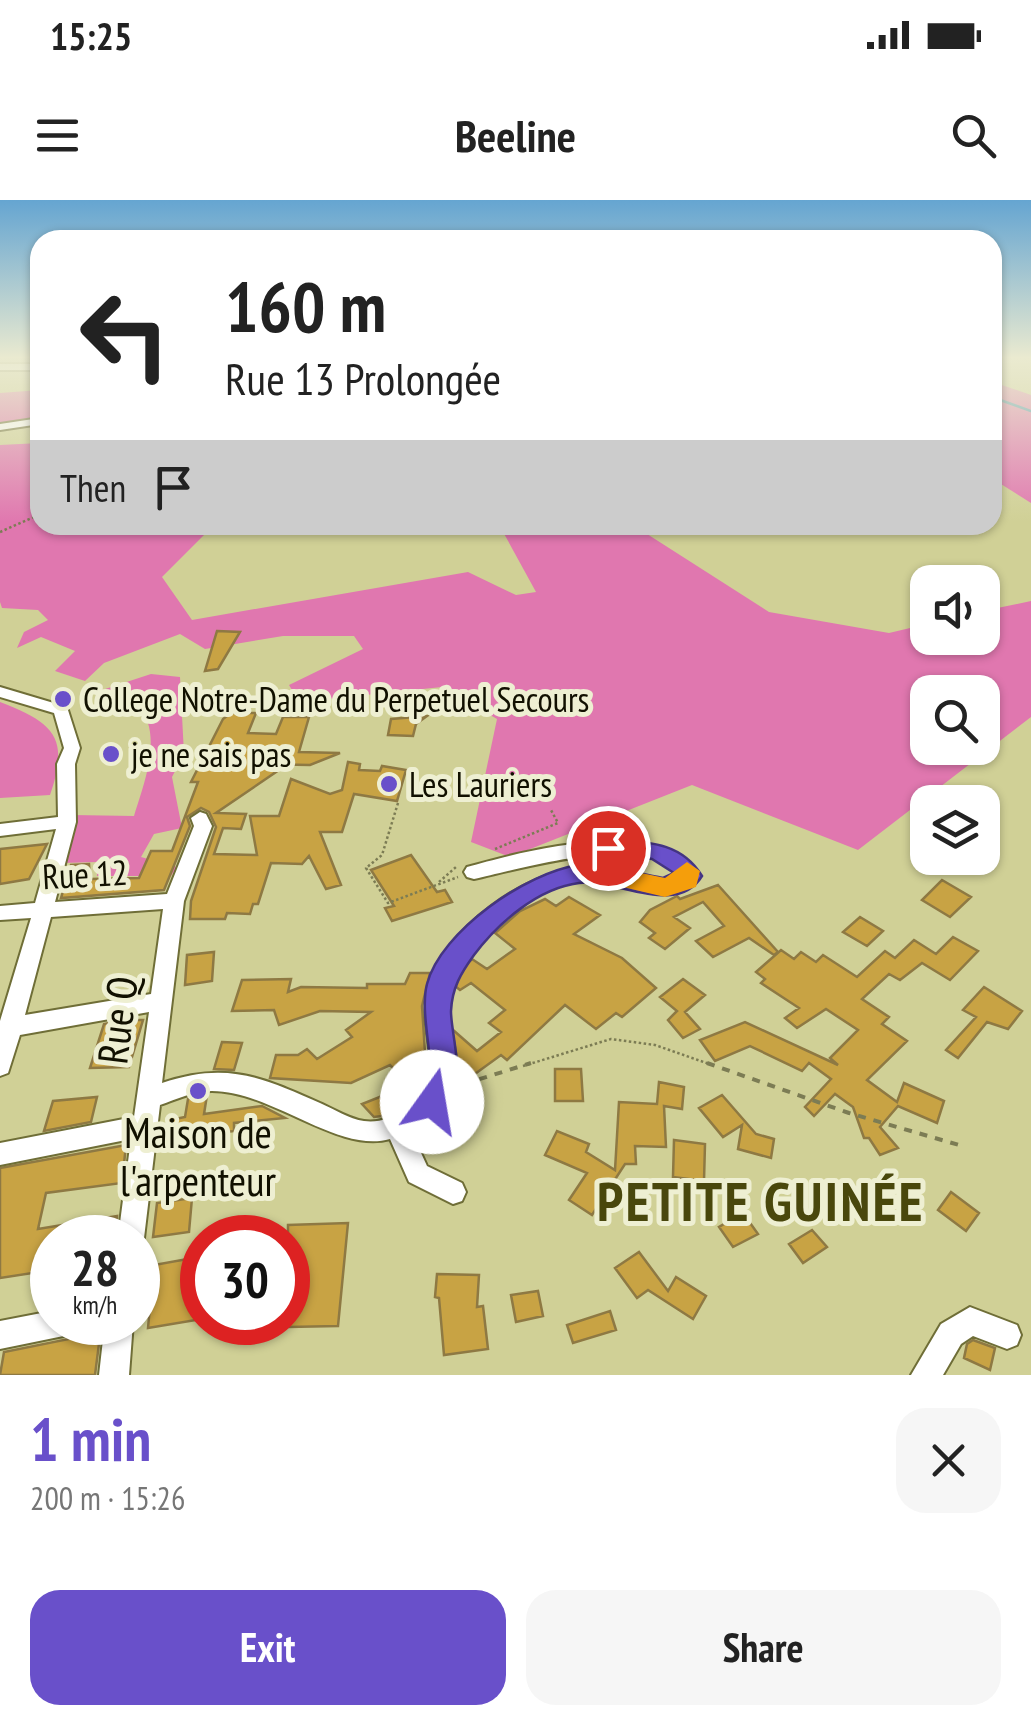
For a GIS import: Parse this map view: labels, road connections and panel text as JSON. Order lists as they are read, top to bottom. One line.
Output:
{"streets":{"street":["Rue 12","Rue Q"]},"crossings":[["Rue 12","Rue Q"]],"districts":["PETITE GUINÉE"],"places":["College Notre-Dame du Perpetuel Secours","je ne sais pas","Les Lauriers","Maison de l'arpenteur"],"page":{"status":"15:25","header":"Beeline","turn":["160 m","Rue 13 Prolongée"],"then":"Then","speed":"28 km/h","limit":"30","heading":["1 min","200 m · 15:26"],"buttons":["Exit","Share"]}}
